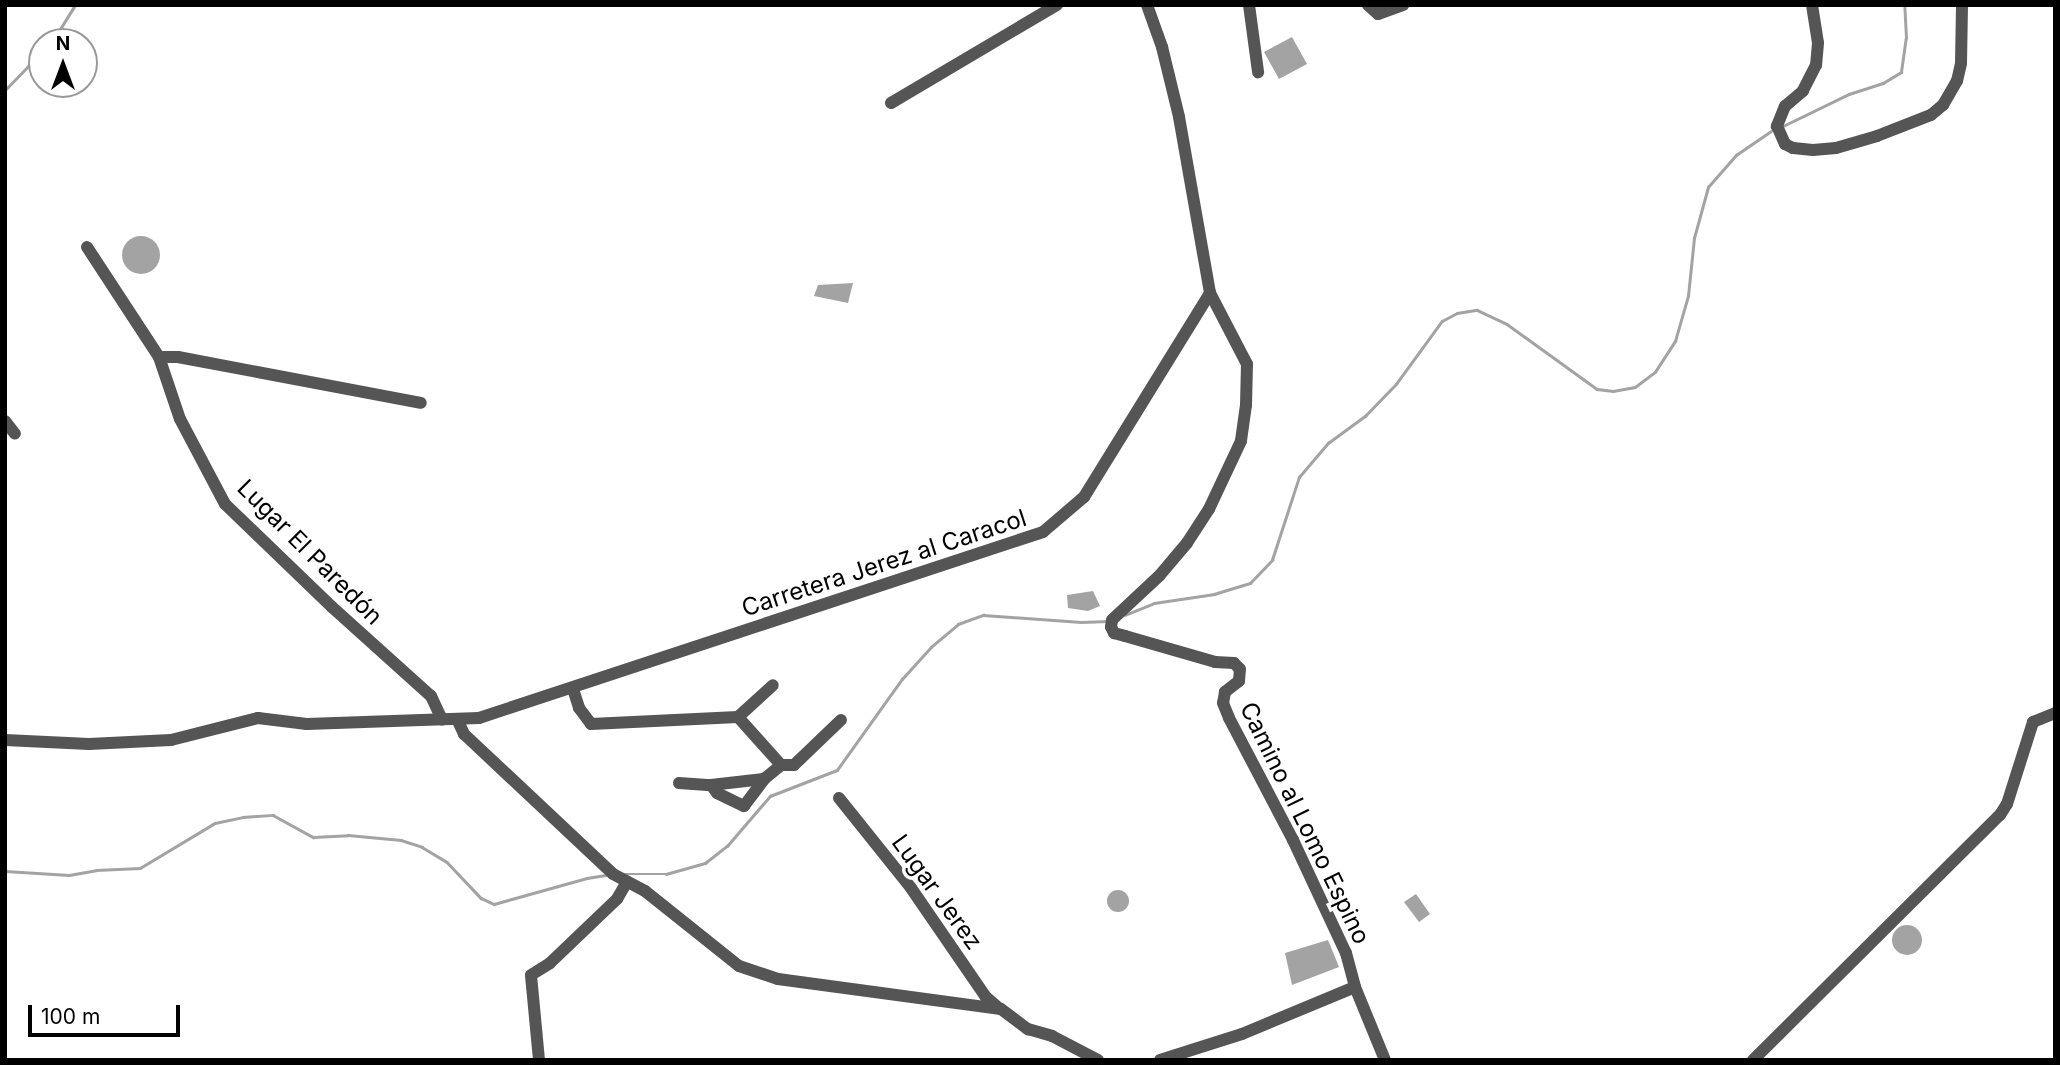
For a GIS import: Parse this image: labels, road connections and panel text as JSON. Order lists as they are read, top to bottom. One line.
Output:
{"streets":{"street":["Lugar El Paredón","Carretera Jerez al Caracol","Camino al Lomo Espino","Lugar Jerez"]},"crossings":[["Lugar El Paredón","Carretera Jerez al Caracol"],["Carretera Jerez al Caracol","Camino al Lomo Espino"]],"scale_bar":"100 m","north":"top"}
